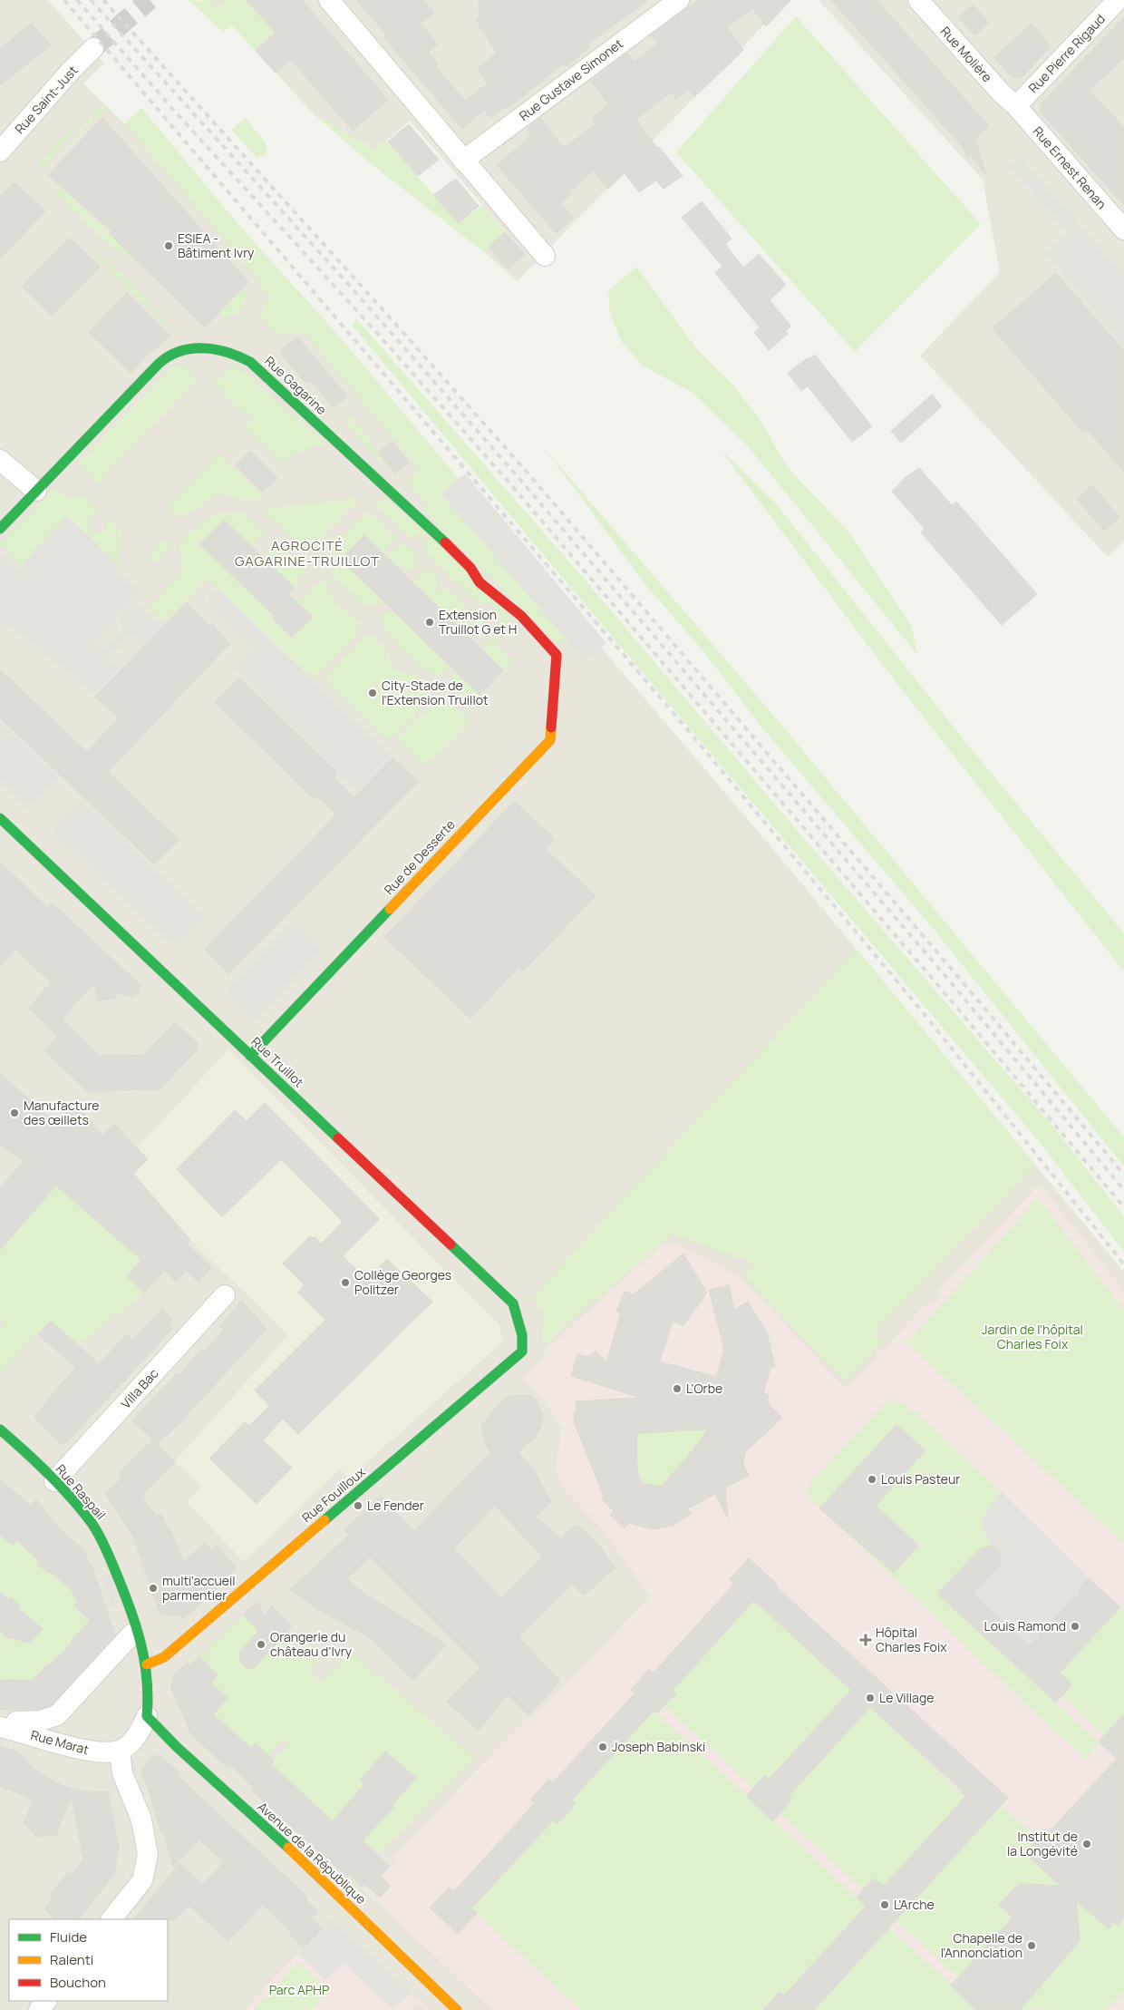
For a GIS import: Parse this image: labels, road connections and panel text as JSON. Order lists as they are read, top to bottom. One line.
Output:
{"streets":{"street":["Rue Pierre Rigaud","Rue Molière","Rue Gustave Simonet","Rue Saint-Just","Rue Ernest Renan","Rue Gagarine","Rue de Desserte","Rue Truillot","Villa Bac","Rue Raspail","Rue Fouilloux","Rue Marat","Avenue de la République"]},"crossings":[["Rue Pierre Rigaud","Rue Molière"],["Rue Pierre Rigaud","Rue Ernest Renan"],["Rue Molière","Rue Ernest Renan"],["Rue Gagarine","Rue de Desserte"],["Rue de Desserte","Rue Truillot"],["Rue Truillot","Rue Fouilloux"],["Villa Bac","Rue Raspail"],["Rue Raspail","Rue Fouilloux"],["Rue Raspail","Avenue de la République"]],"districts":["AGROCITÉ GAGARINE-TRUILLOT"],"parks":["Jardin de l'hôpital Charles Foix","Parc APHP"],"places":{"other":["ESIEA - Bâtiment Ivry","Extension Truillot G et H","City-Stade de l'Extension Truillot","Manufacture des œillets","Collège Georges Politzer","L'Orbe","Louis Pasteur","Le Fender","multi'accueil parmentier","Louis Ramond","Orangerie du château d'Ivry","Le Village","Joseph Babinski","Institut de la Longévité","L'Arche","Chapelle de l'Annonciation"],"health":["Hôpital Charles Foix"]},"legend":["Fluide","Ralenti","Bouchon"]}
